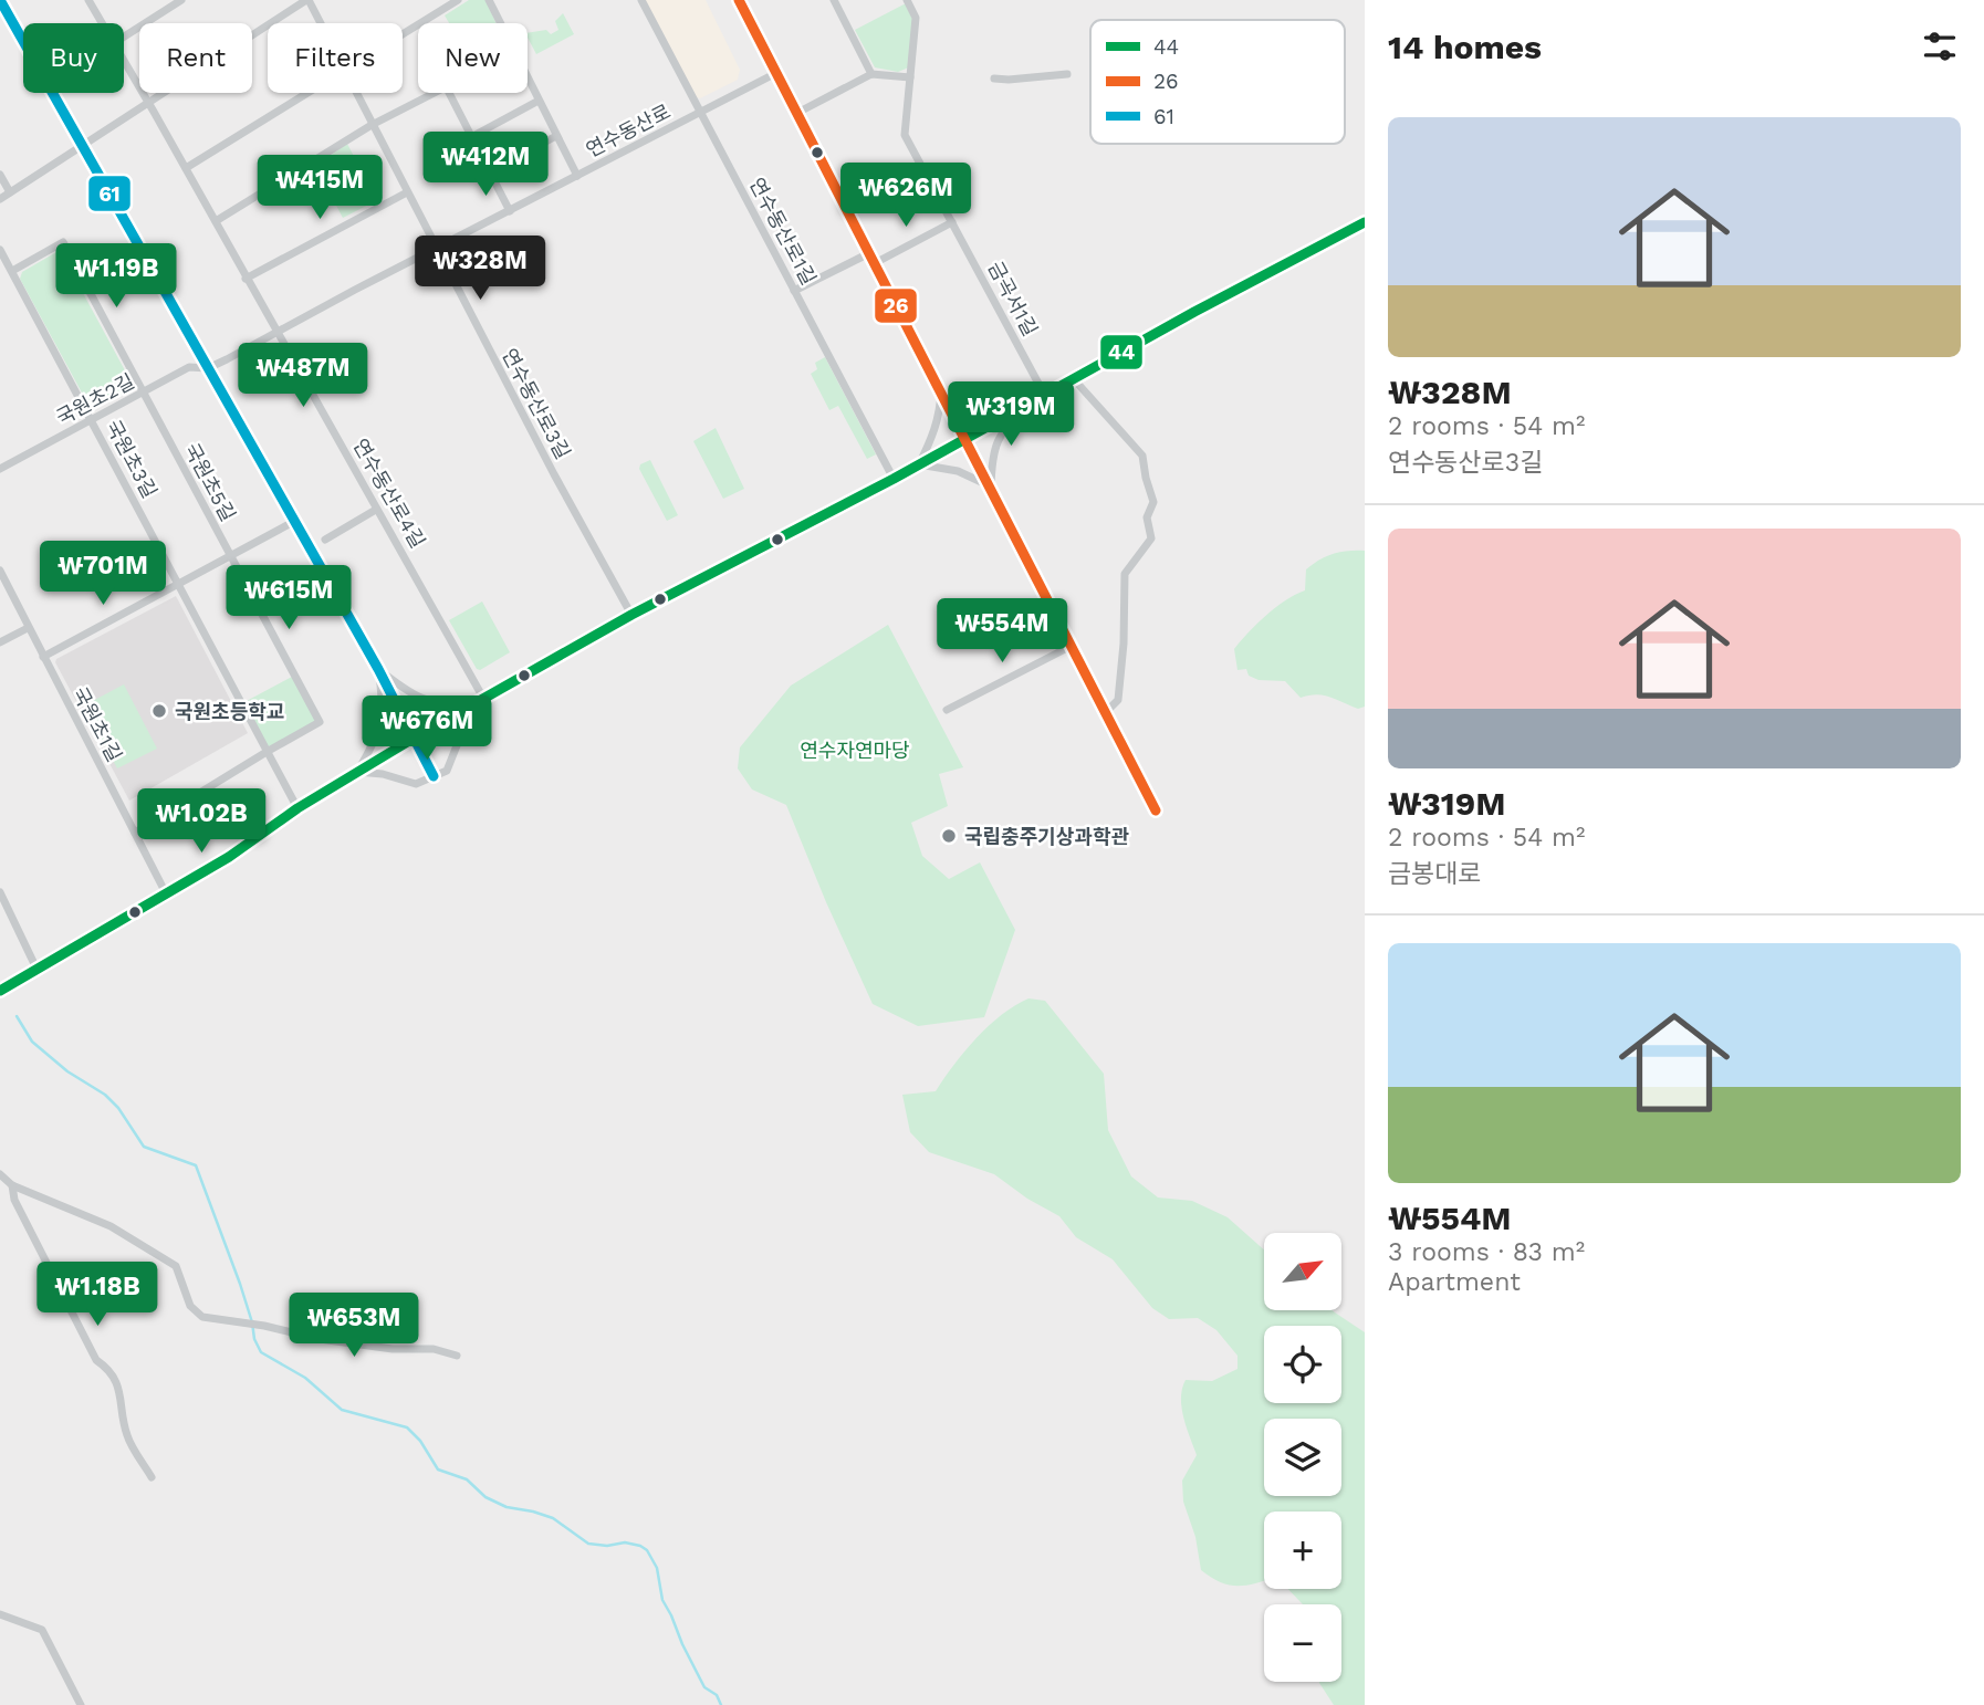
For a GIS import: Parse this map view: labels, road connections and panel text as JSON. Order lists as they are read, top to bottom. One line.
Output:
{"streets":{"street":["연수동산로","연수동산로1길","금곡서1길","국원초2길","연수동산로3길","국원초3길","국원초5길","연수동산로4길","국원초1길"]},"crossings":[["연수동산로","연수동산로1길"],["연수동산로","국원초2길"],["연수동산로","연수동산로3길"],["연수동산로","연수동산로4길"],["국원초2길","국원초3길"],["국원초2길","국원초5길"],["국원초3길","국원초5길"],["국원초5길","국원초1길"]],"parks":["연수자연마당"],"places":["국원초등학교","국립충주기상과학관"],"lines":["transit line 26","transit line 61","transit line 44"],"legend":["44","26","61"],"north":"top right","page":{"heading":"14 homes","chip":["Buy","Rent","Filters","New"],"list":[{"name":"₩328M","note":"2 rooms · 54 m² · 연수동산로3길"},{"name":"₩319M","note":"2 rooms · 54 m² · 금봉대로"},{"name":"₩554M","note":"3 rooms · 83 m² · Apartment"}],"price":["₩412M","₩415M","₩626M","₩328M","₩1.19B","₩487M","₩319M","₩701M","₩615M","₩554M","₩676M","₩1.02B","₩1.18B","₩653M"],"map_buttons":["+","−"]}}
